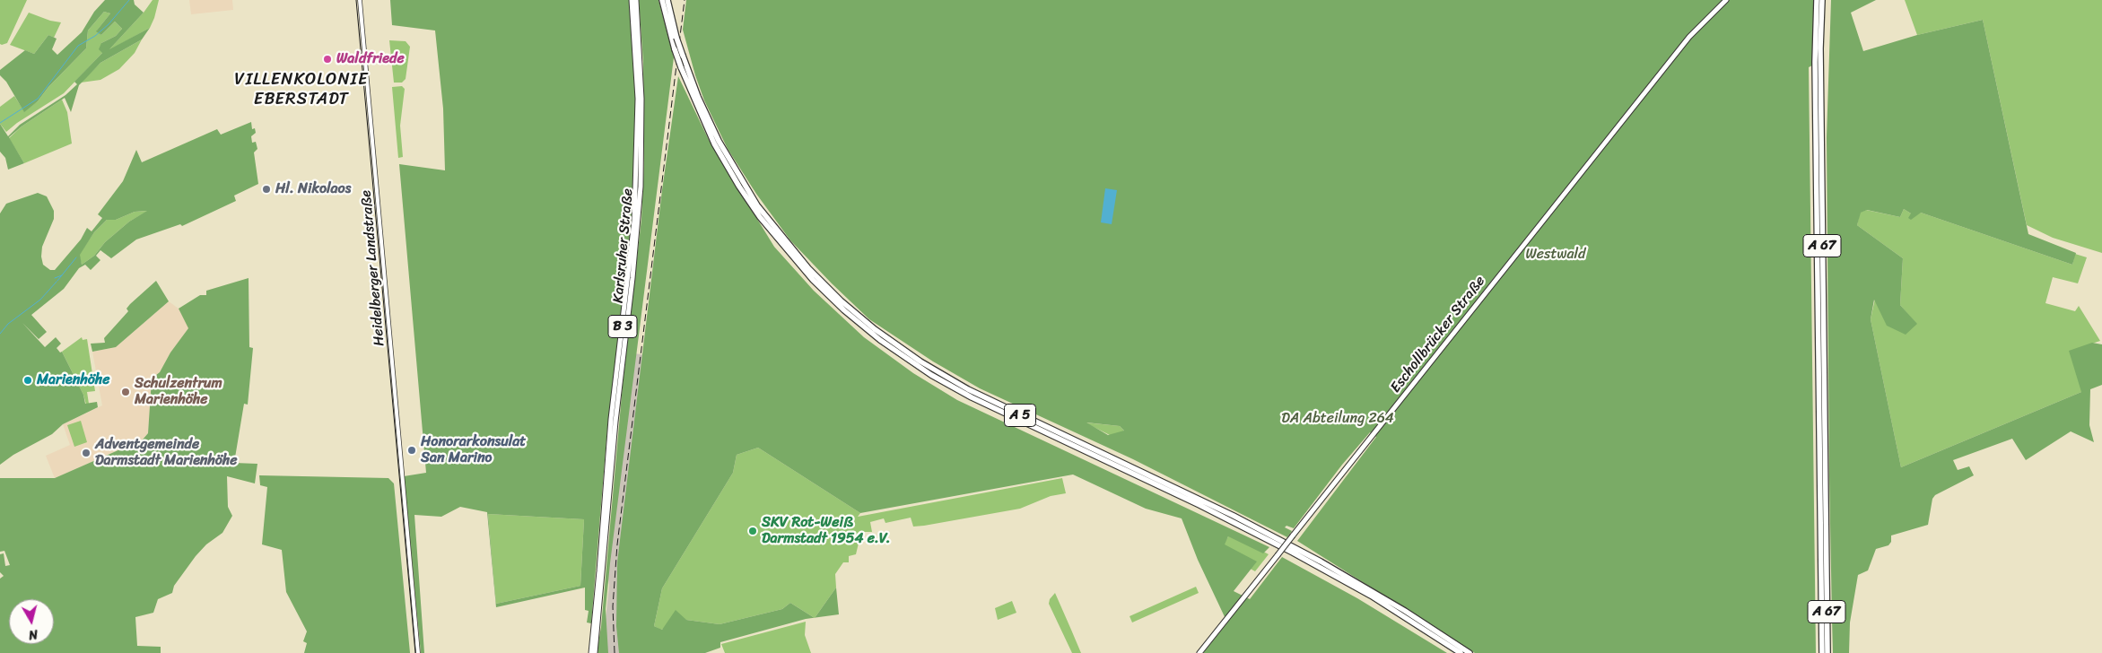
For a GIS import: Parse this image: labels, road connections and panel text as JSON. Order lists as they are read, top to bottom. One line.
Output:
{"streets":{"highway":["A 67","A 5"],"main road":["Karlsruher Straße","B 3","Eschollbrücker Straße"],"street":["Heidelberger Landstraße"]},"districts":["VILLENKOLONIE EBERSTADT"],"parks":["Westwald","DA Abteilung 264"],"places":["Waldfriede","Hl. Nikolaos","Marienhöhe","Schulzentrum Marienhöhe","Honorarkonsulat San Marino","Adventgemeinde Darmstadt Marienhöhe","SKV Rot-Weiß Darmstadt 1954 e.V."],"north":"bottom"}
